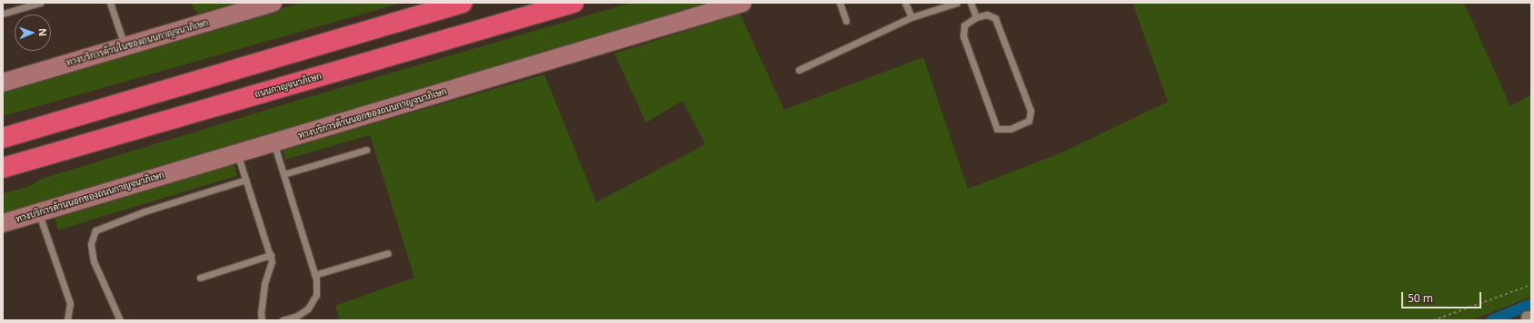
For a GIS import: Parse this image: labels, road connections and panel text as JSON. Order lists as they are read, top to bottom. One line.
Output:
{"streets":{"highway":["ถนนกาญจนาภิเษก"],"main road":["ทางบริการด้านในของถนนกาญจนาภิเษก","ทางบริการด้านนอกของถนนกาญจนาภิเษก"]},"scale_bar":"50 m","north":"right"}
